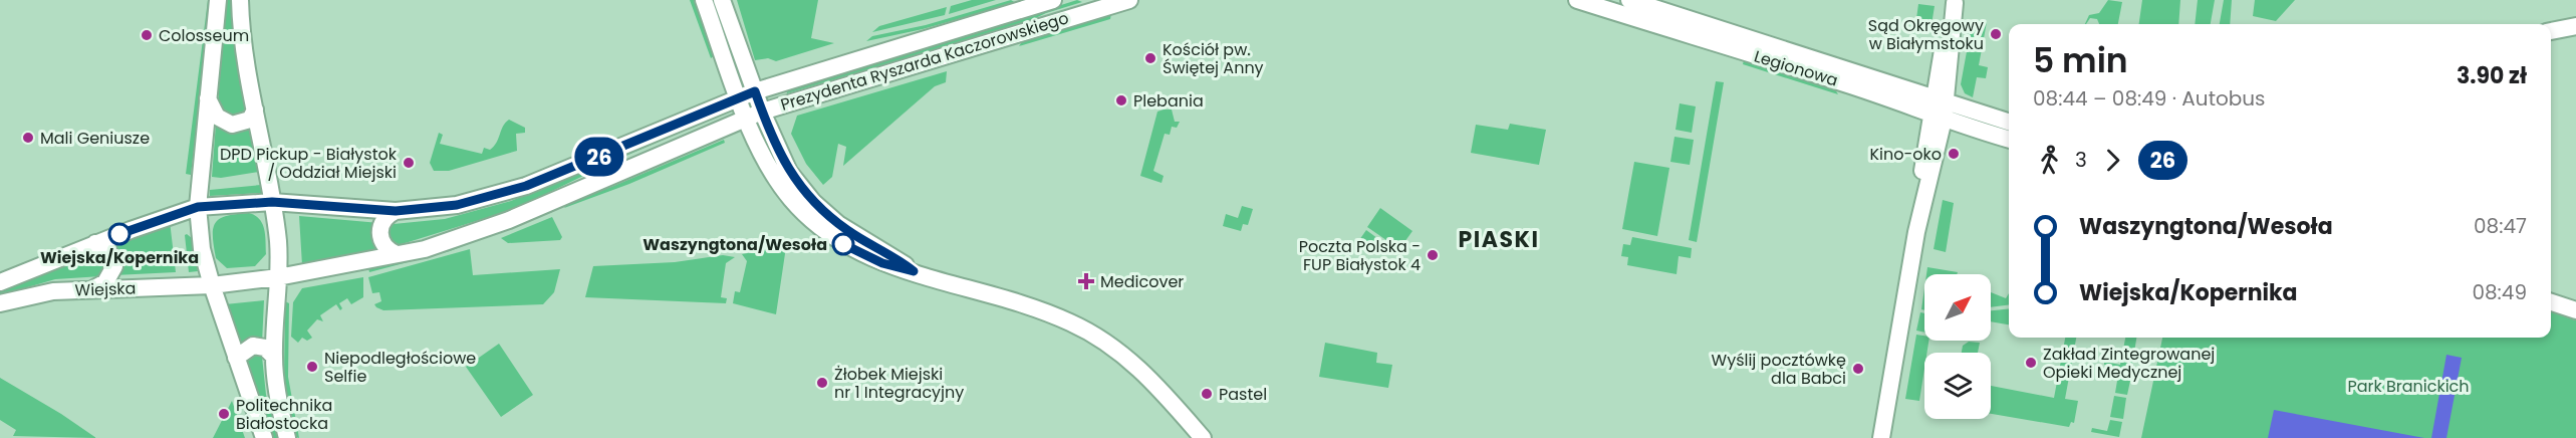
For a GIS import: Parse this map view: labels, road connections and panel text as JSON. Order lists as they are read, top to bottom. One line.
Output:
{"streets":{"main road":["Prezydenta Ryszarda Kaczorowskiego","Legionowa","Wiejska"]},"crossings":[["Prezydenta Ryszarda Kaczorowskiego","Wiejska"]],"districts":["PIASKI"],"parks":["Park Branickich"],"places":{"other":["Sąd Okręgowy w Białymstoku","Colosseum","Kościół pw. Świętej Anny","Plebania","Mali Geniusze","Kino-oko","DPD Pickup - Białystok / Oddział Miejski","Wiejska/Kopernika","Waszyngtona/Wesoła","Poczta Polska - FUP Białystok 4","Zakład Zintegrowanej Opieki Medycznej","Niepodległościowe Selfie","Wyślij pocztówkę dla Babci","Żłobek Miejski nr 1 Integracyjny","Pastel","Politechnika Białostocka"],"health":["Medicover"]},"lines":["bus line 26"],"north":"top right","page":{"on_map":"26","heading":["5 min","08:44 – 08:49 · Autobus","3.90 zł"],"legs":["3","26"],"list":[{"name":"Waszyngtona/Wesoła","value":"08:47"},{"name":"Wiejska/Kopernika","value":"08:49"}]}}
